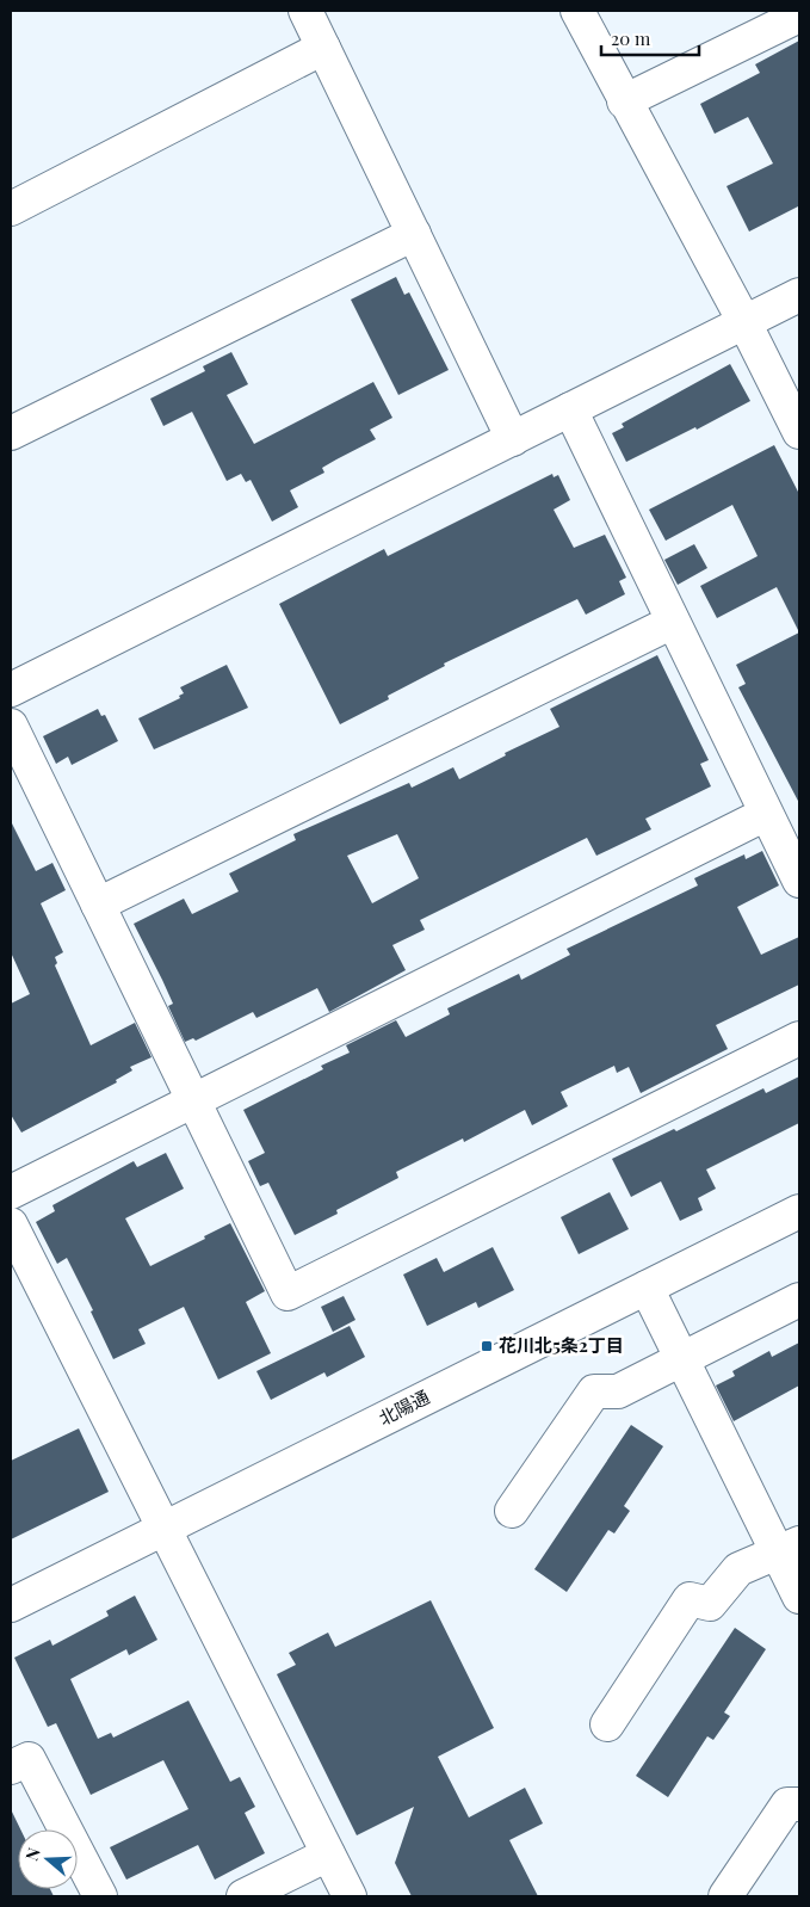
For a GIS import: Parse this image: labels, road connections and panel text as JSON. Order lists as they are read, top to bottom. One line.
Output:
{"streets":{"street":["北陽通"]},"places":{"transit":["花川北5条2丁目"]},"scale_bar":"20 m","north":"left"}
